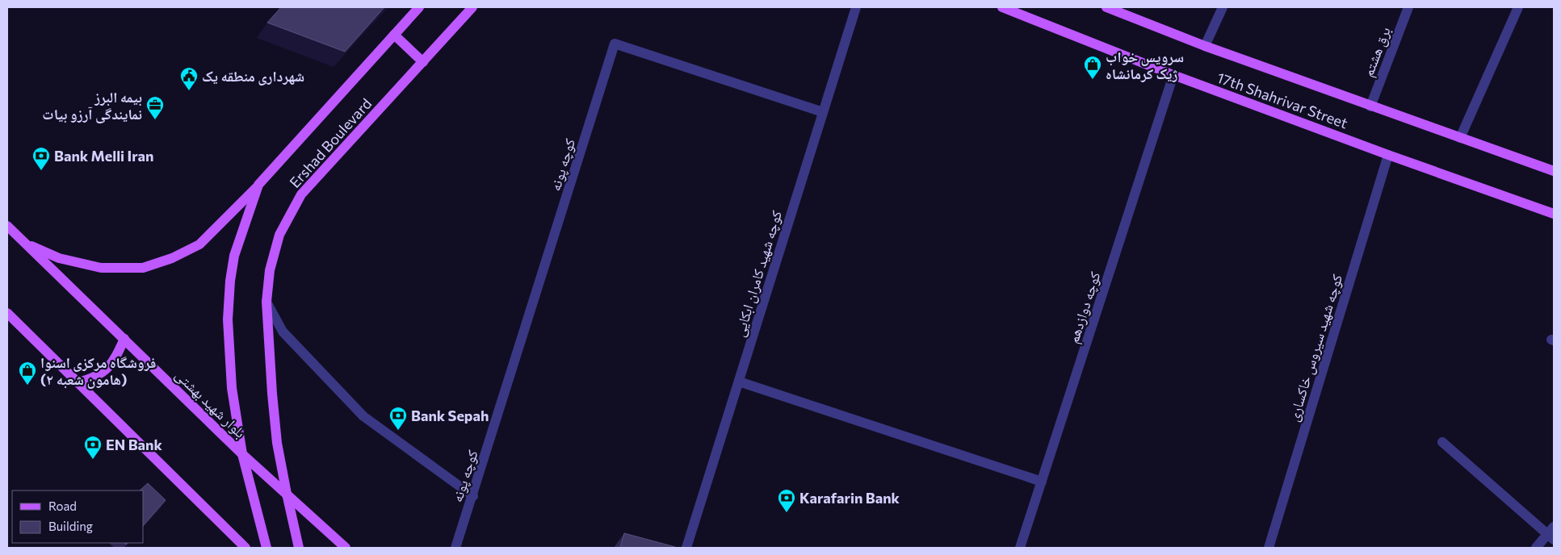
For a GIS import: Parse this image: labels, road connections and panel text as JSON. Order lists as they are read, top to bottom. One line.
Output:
{"streets":{"main road":["17th Shahrivar Street","Ershad Boulevard","بلوار شهید بهشتی"],"street":["برق هشتم","کوچه پونه","کوچه شهید کامران ابکایی","کوچه دوازدهم","کوچه شهید سیروس خاکساری"]},"crossings":[["برق هشتم","17th Shahrivar Street"],["17th Shahrivar Street","کوچه دوازدهم"],["17th Shahrivar Street","کوچه شهید سیروس خاکساری"],["Ershad Boulevard","بلوار شهید بهشتی"],["کوچه پونه","کوچه شهید کامران ابکایی"]],"places":{"shop":["سرویس خواب ژیک کرمانشاه","فروشگاه مرکزی اسنوا (هامون شعبه ۲)"],"public building":["شهرداری منطقه یک"],"office":["بیمه البرز نمایندگی آرزو بیات"],"bank":["Bank Melli Iran","Bank Sepah","EN Bank","Karafarin Bank"]},"legend":["Road","Building"]}
